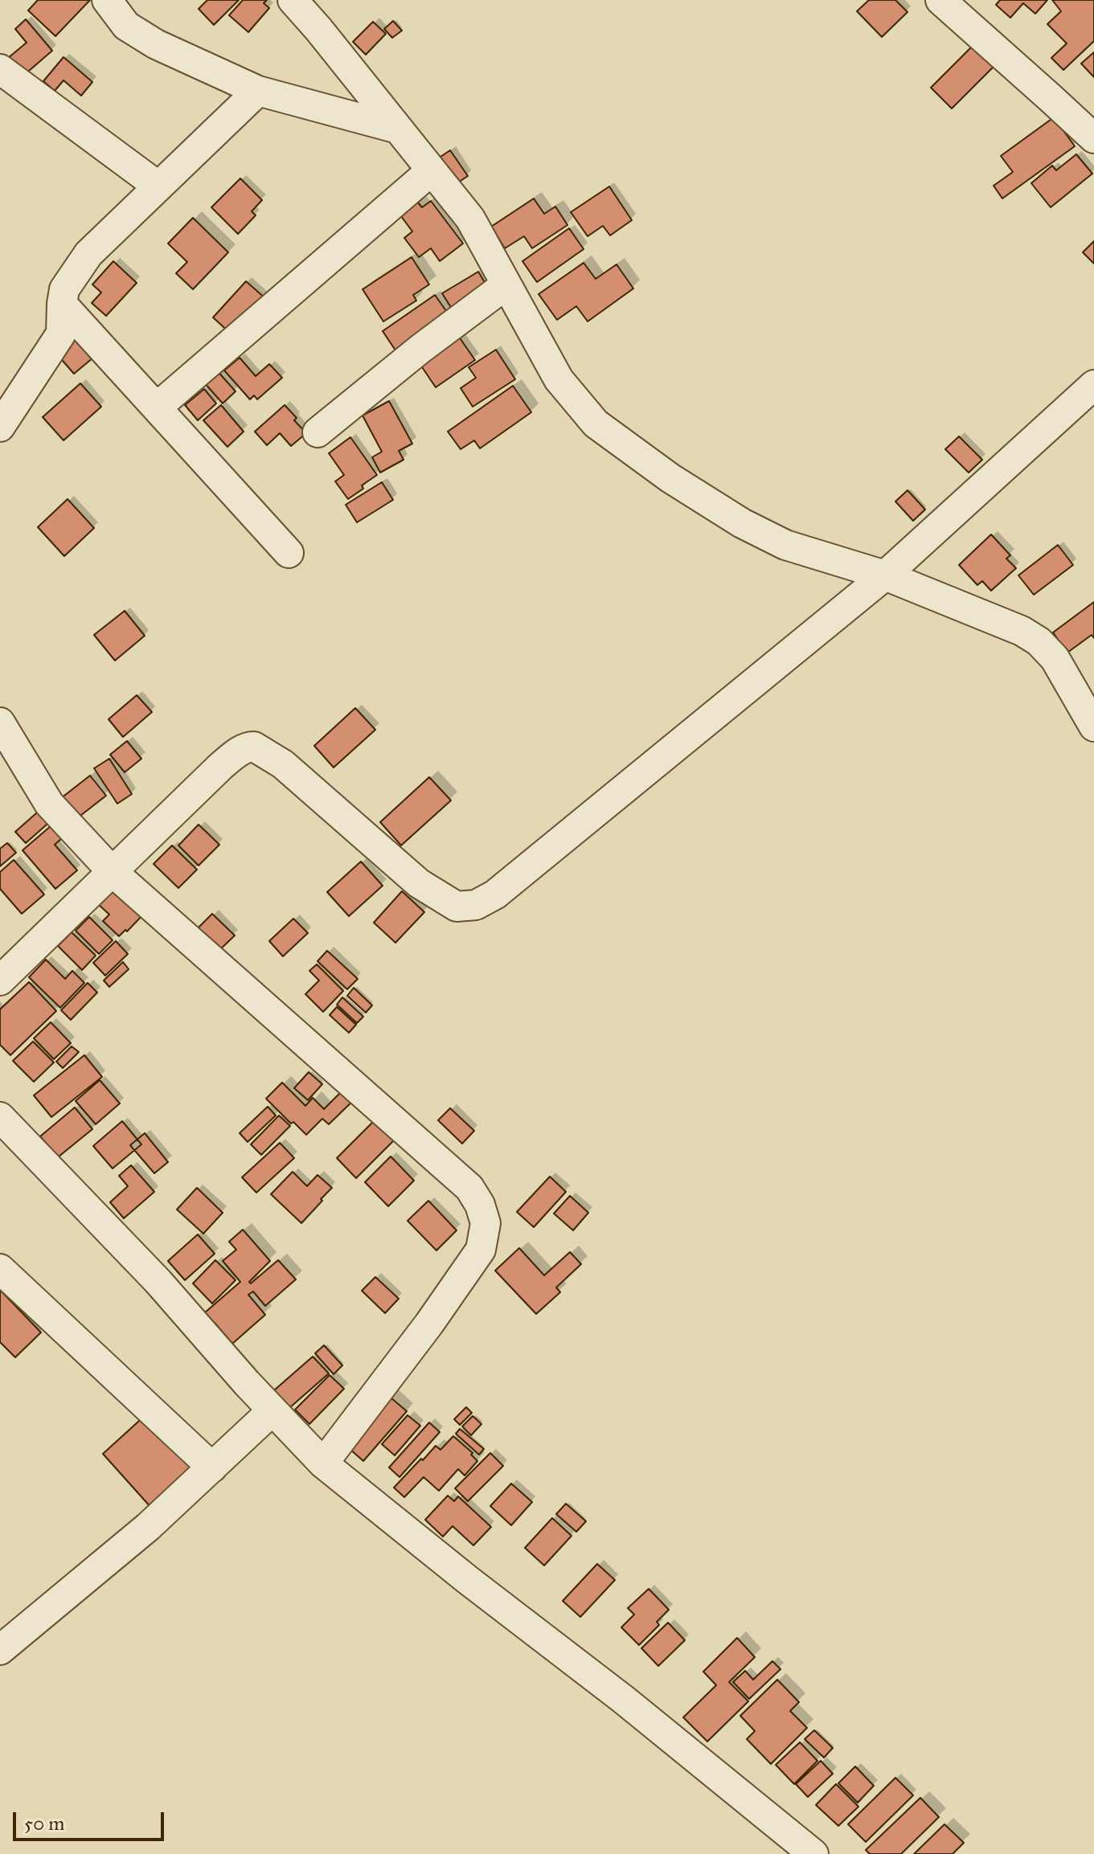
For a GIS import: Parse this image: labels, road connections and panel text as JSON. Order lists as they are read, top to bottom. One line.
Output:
{"scale_bar":"50 m"}
